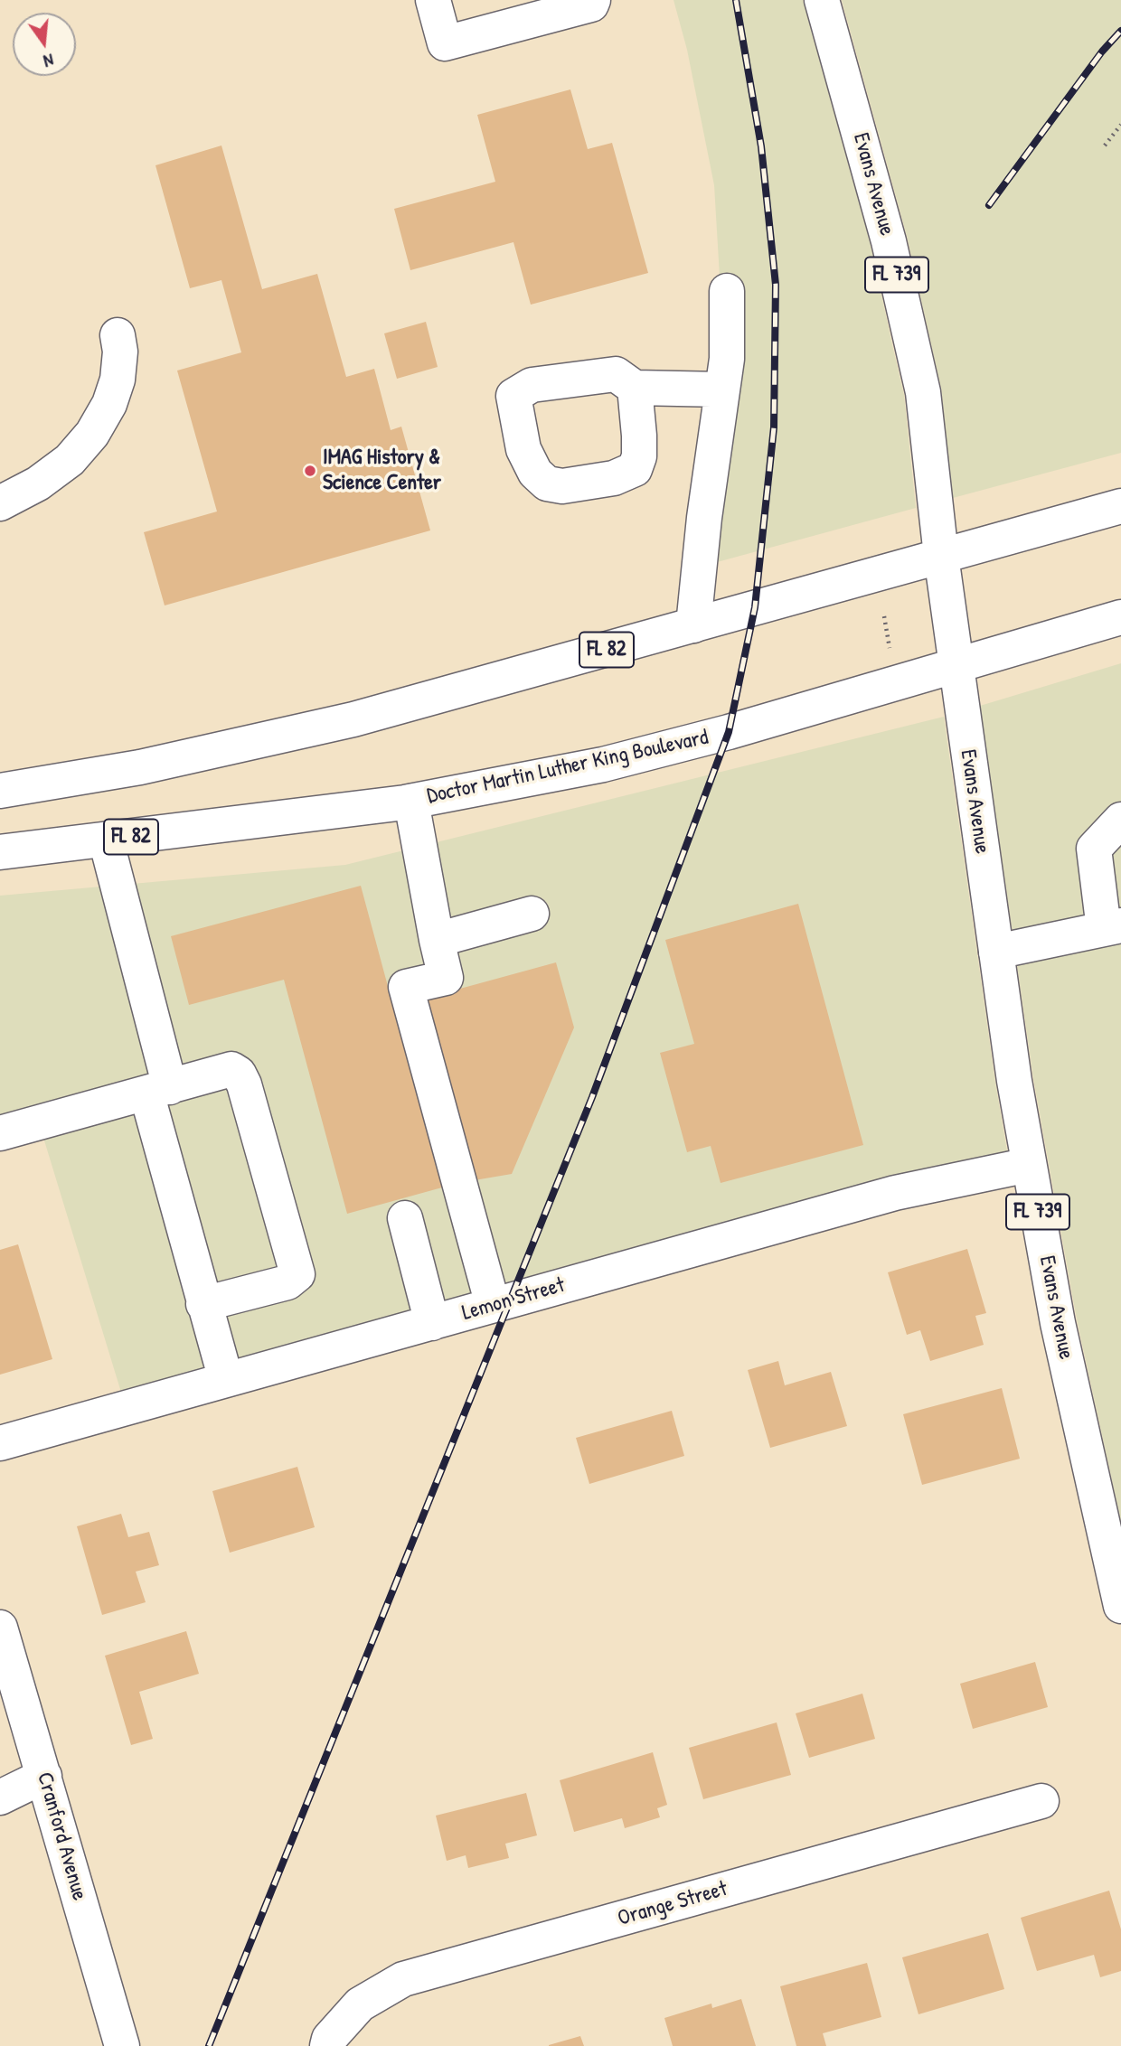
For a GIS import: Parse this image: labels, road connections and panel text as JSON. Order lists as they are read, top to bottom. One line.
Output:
{"streets":{"main road":["Evans Avenue","FL 739","FL 82","Doctor Martin Luther King Boulevard","Lemon Street","Cranford Avenue","Orange Street"]},"crossings":[["Evans Avenue","FL 82"],["Evans Avenue","Doctor Martin Luther King Boulevard"],["Evans Avenue","Lemon Street"]],"places":["IMAG History & Science Center"],"north":"bottom"}
